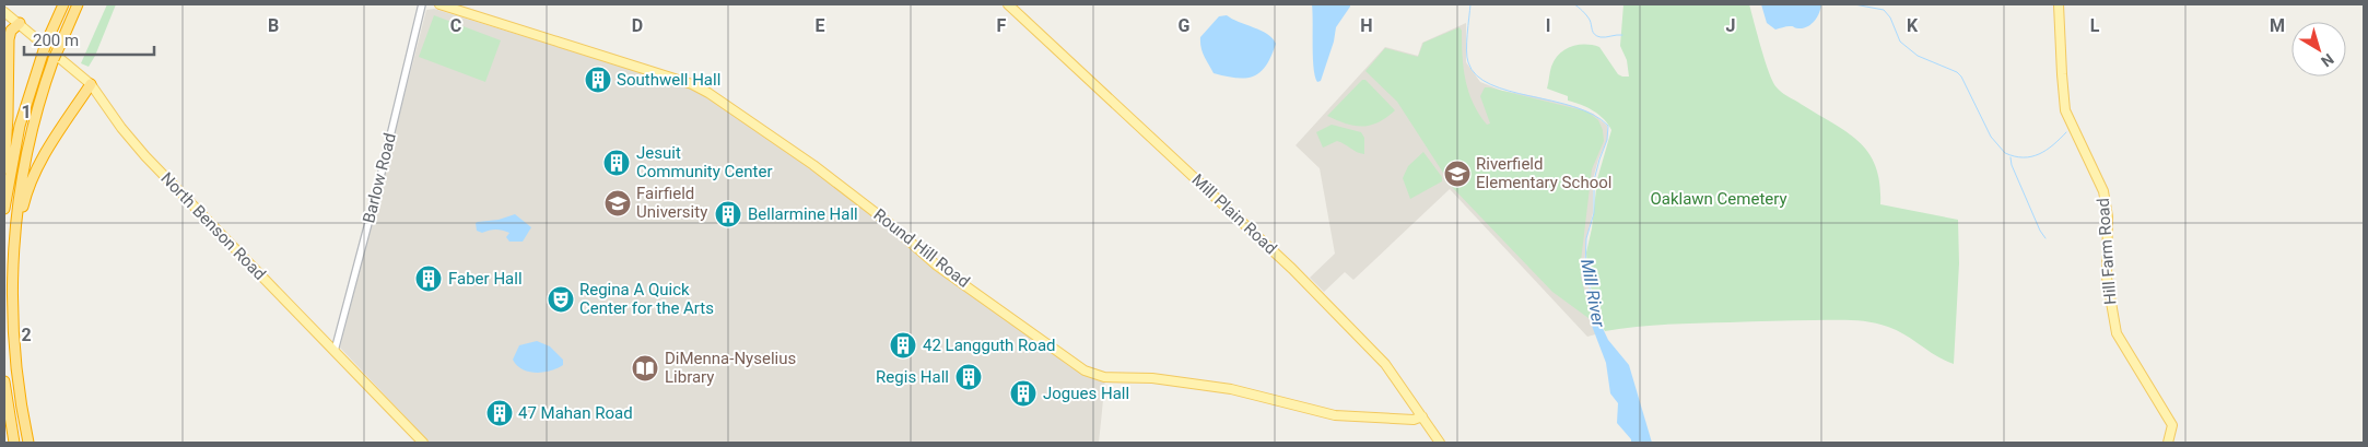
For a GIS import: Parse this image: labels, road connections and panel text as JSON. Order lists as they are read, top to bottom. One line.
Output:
{"streets":{"main road":["Mill Plain Road","North Benson Road","Round Hill Road","Hill Farm Road"],"street":["Barlow Road"]},"crossings":[["Barlow Road","North Benson Road"],["Mill Plain Road","Round Hill Road"]],"water":["Mill River"],"parks":["Oaklawn Cemetery"],"places":{"building":["Southwell Hall","Jesuit Community Center","Bellarmine Hall","Faber Hall","42 Langguth Road","Regis Hall","Jogues Hall","47 Mahan Road"],"school or university":["Riverfield Elementary School","Fairfield University"],"theatre":["Regina A Quick Center for the Arts"],"library":["DiMenna-Nyselius Library"]},"scale_bar":"200 m","north":"bottom right","grid":{"columns":["B","C","D","E","F","G","H","I","J","K","L","M"],"rows":["1","2"]}}
